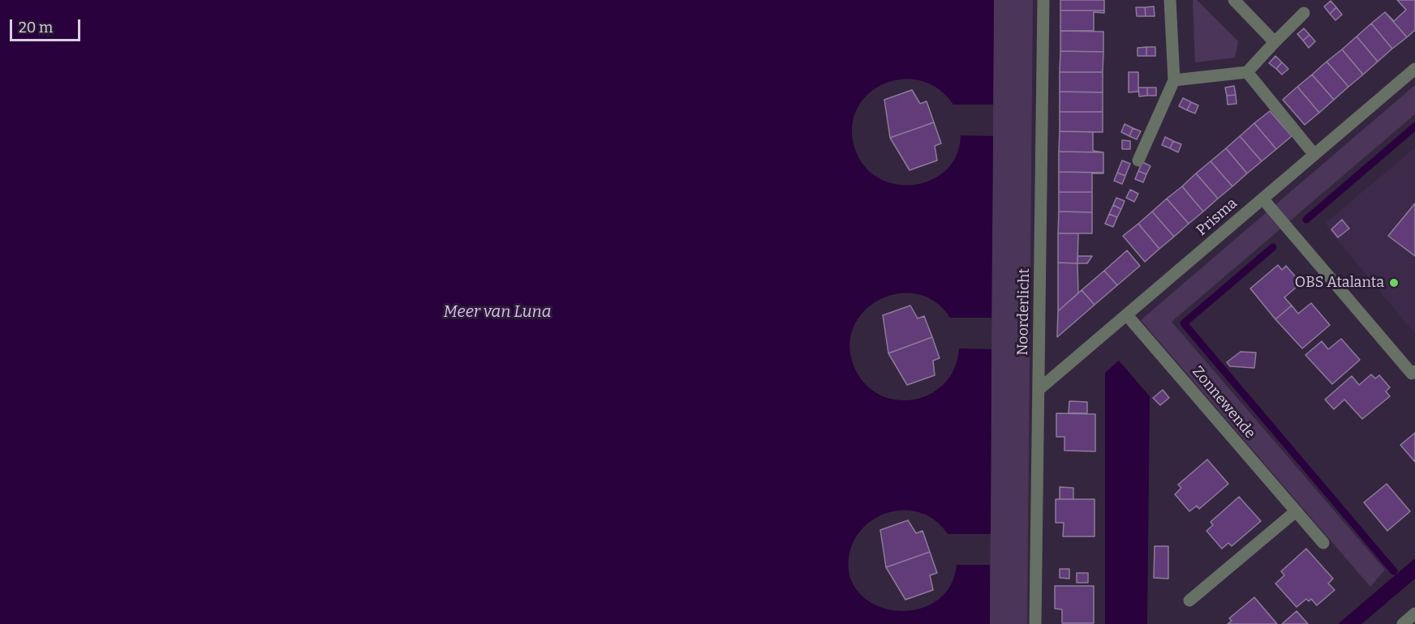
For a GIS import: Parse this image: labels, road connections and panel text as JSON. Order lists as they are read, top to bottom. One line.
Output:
{"streets":{"street":["Prisma","Noorderlicht","Zonnewende"]},"crossings":[["Prisma","Noorderlicht"],["Prisma","Zonnewende"]],"water":["Meer van Luna"],"places":["OBS Atalanta"],"scale_bar":"20 m"}
